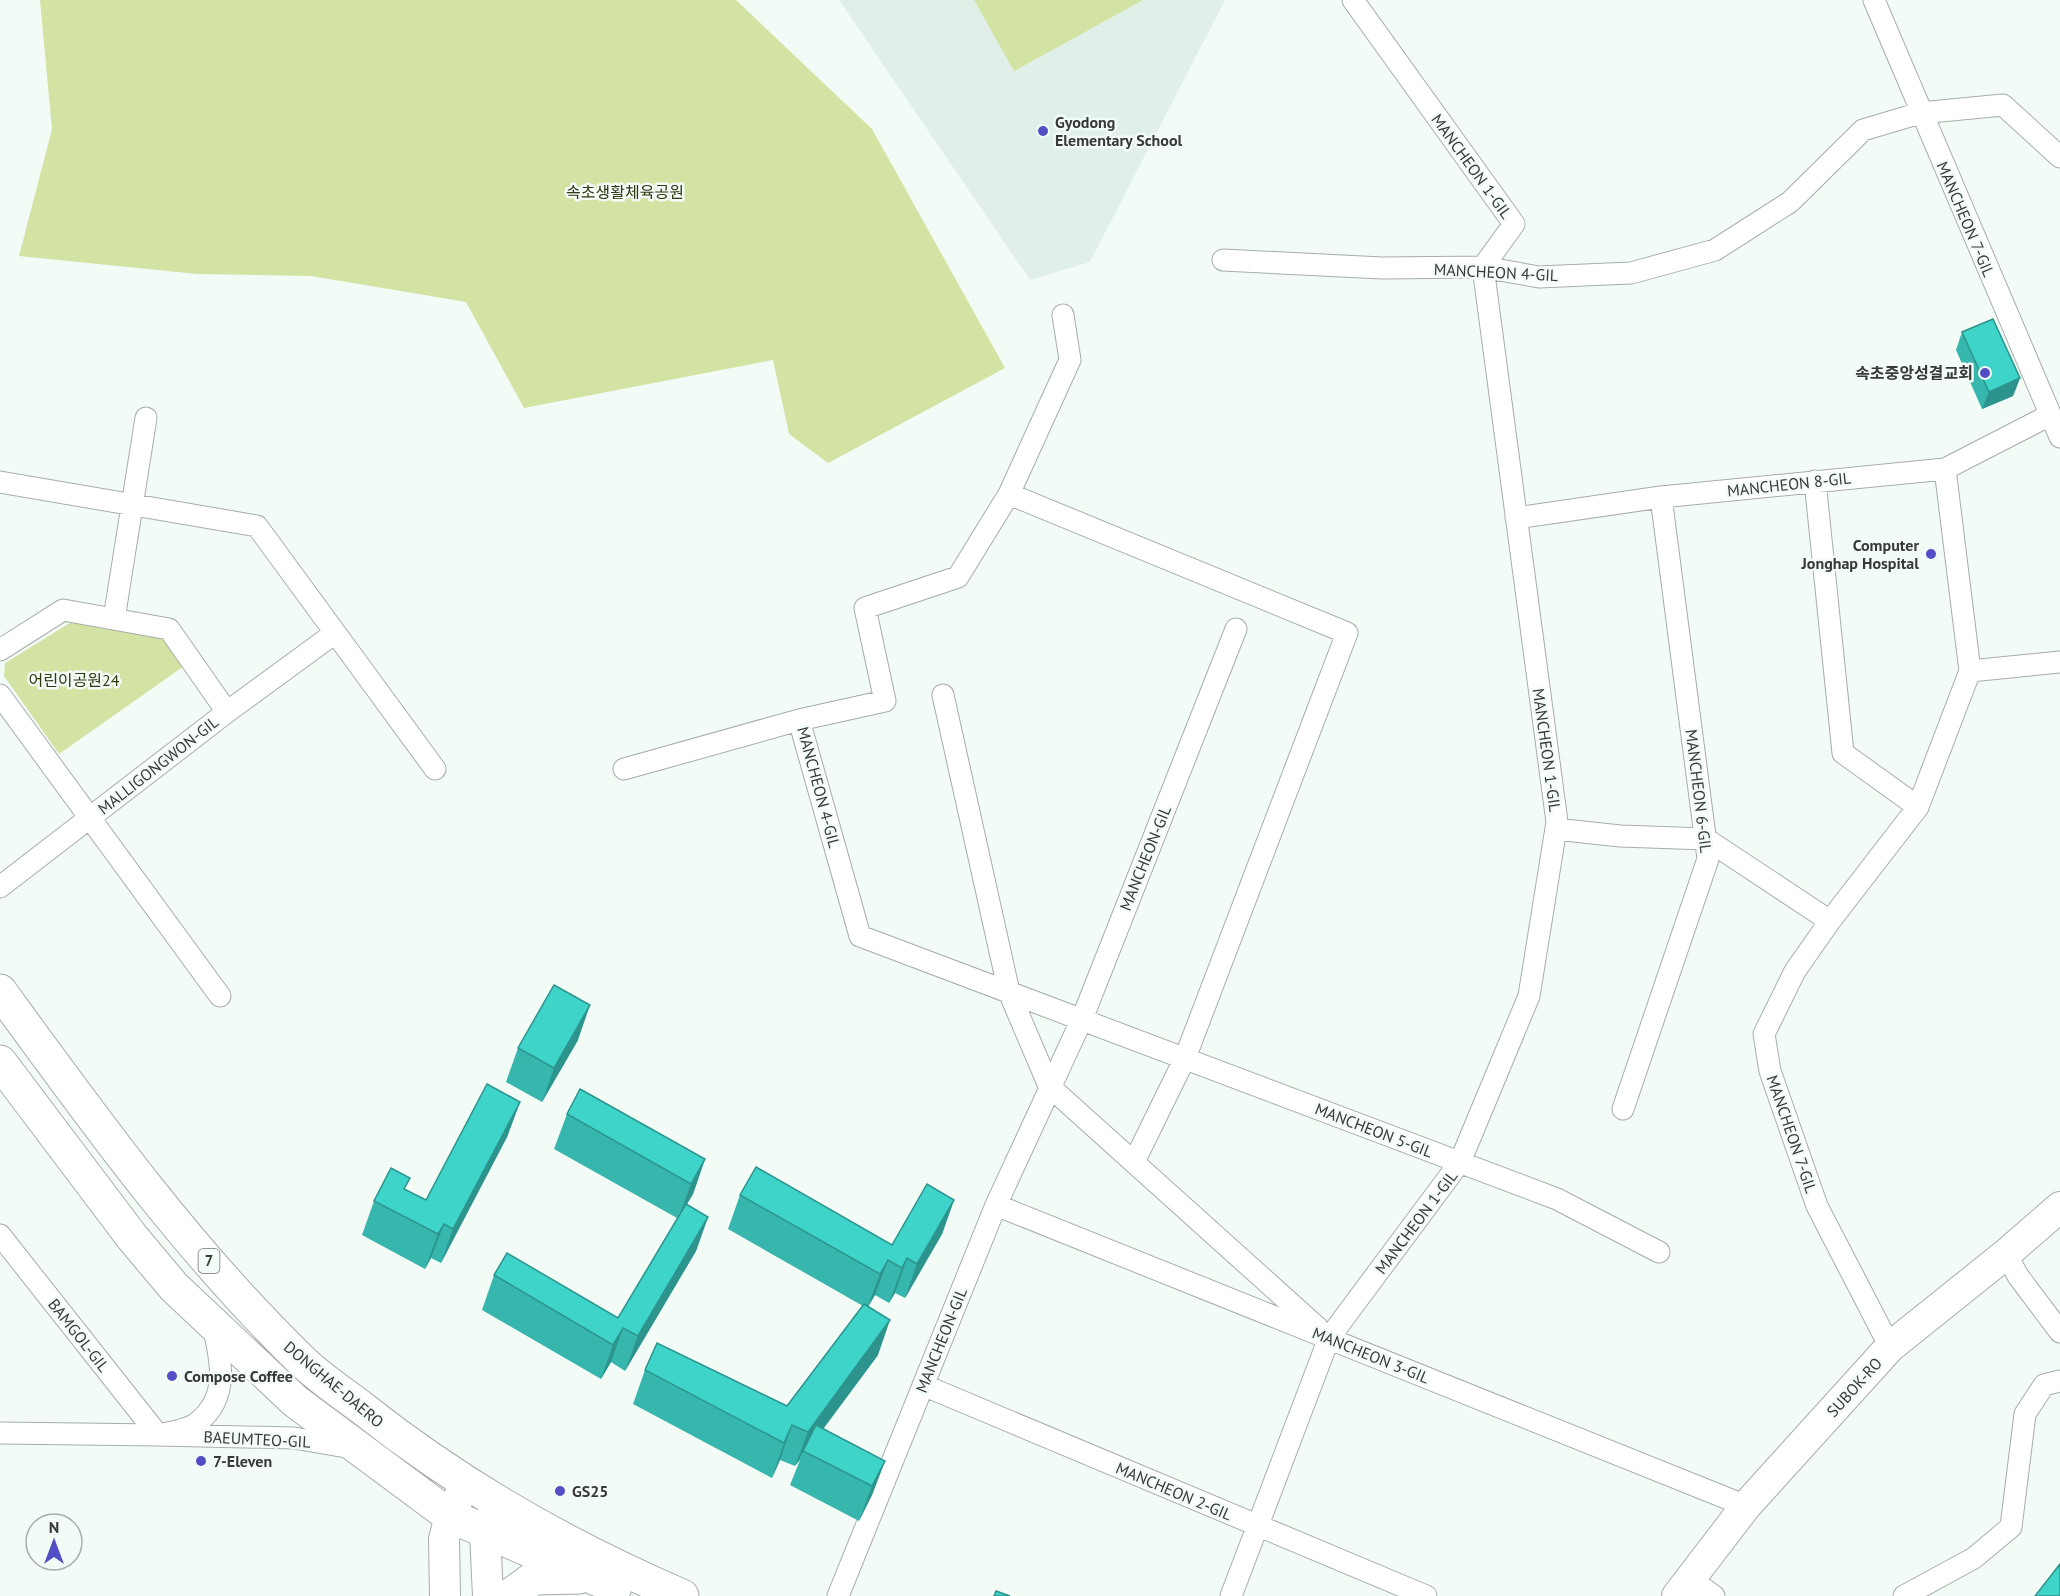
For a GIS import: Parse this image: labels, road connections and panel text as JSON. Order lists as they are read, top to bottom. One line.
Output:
{"streets":{"main road":["7","DONGHAE-DAERO"],"street":["MANCHEON 1-GIL","MANCHEON 7-GIL","MANCHEON 4-GIL","MANCHEON 8-GIL","MALLIGONGWON-GIL","MANCHEON 6-GIL","MANCHEON-GIL","MANCHEON 5-GIL","BAMGOL-GIL","MANCHEON 3-GIL","SUBOK-RO","BAEUMTEO-GIL","MANCHEON 2-GIL"]},"crossings":[["MANCHEON 1-GIL","MANCHEON 4-GIL"],["MANCHEON 1-GIL","MANCHEON 8-GIL"],["MANCHEON 1-GIL","MANCHEON 5-GIL"],["MANCHEON 1-GIL","MANCHEON 3-GIL"],["MANCHEON 1-GIL","MANCHEON 2-GIL"],["MANCHEON 7-GIL","MANCHEON 4-GIL"],["MANCHEON 7-GIL","MANCHEON 8-GIL"],["MANCHEON 7-GIL","SUBOK-RO"],["MANCHEON 4-GIL","MANCHEON 5-GIL"],["MANCHEON 8-GIL","MANCHEON 6-GIL"],["MANCHEON-GIL","MANCHEON 5-GIL"],["MANCHEON-GIL","MANCHEON 3-GIL"],["MANCHEON-GIL","MANCHEON 2-GIL"],["BAMGOL-GIL","BAEUMTEO-GIL"],["MANCHEON 3-GIL","SUBOK-RO"]],"parks":["속초생활체육공원","어린이공원24"],"places":["Gyodong Elementary School","속초중앙성결교회","Computer Jonghap Hospital","Compose Coffee","7-Eleven","GS25"],"north":"top"}
